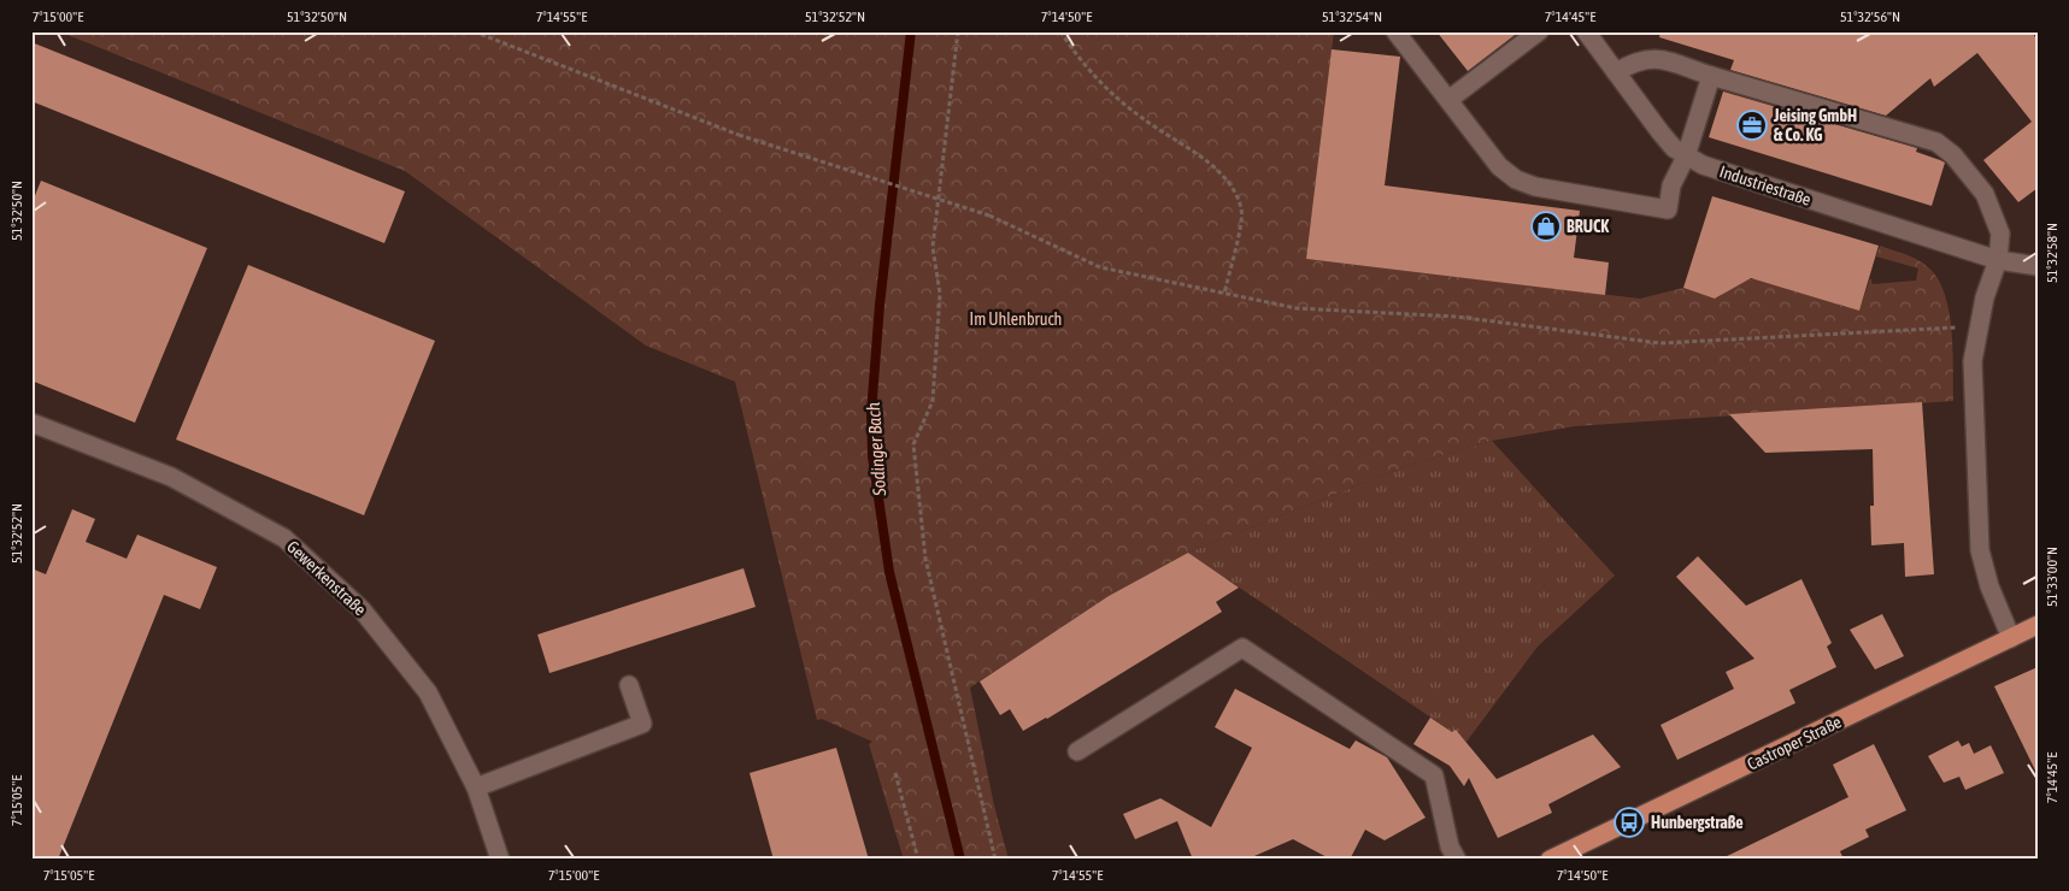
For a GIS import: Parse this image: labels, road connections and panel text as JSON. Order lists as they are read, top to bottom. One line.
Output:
{"streets":{"main road":["Castroper Straße"],"street":["Industriestraße","Gewerkenstraße"]},"water":["Sodinger Bach"],"parks":["Im Uhlenbruch"],"places":{"office":["Jeising GmbH & Co. KG"],"shop":["BRUCK"],"bus stop":["Hunbergstraße"]},"coordinates":["7°15'00\"E","51°32'50\"N","7°14'55\"E","51°32'52\"N","7°14'50\"E","51°32'54\"N","7°14'45\"E","51°32'56\"N","51°32'58\"N","51°33'00\"N","7°15'05\"E"]}
